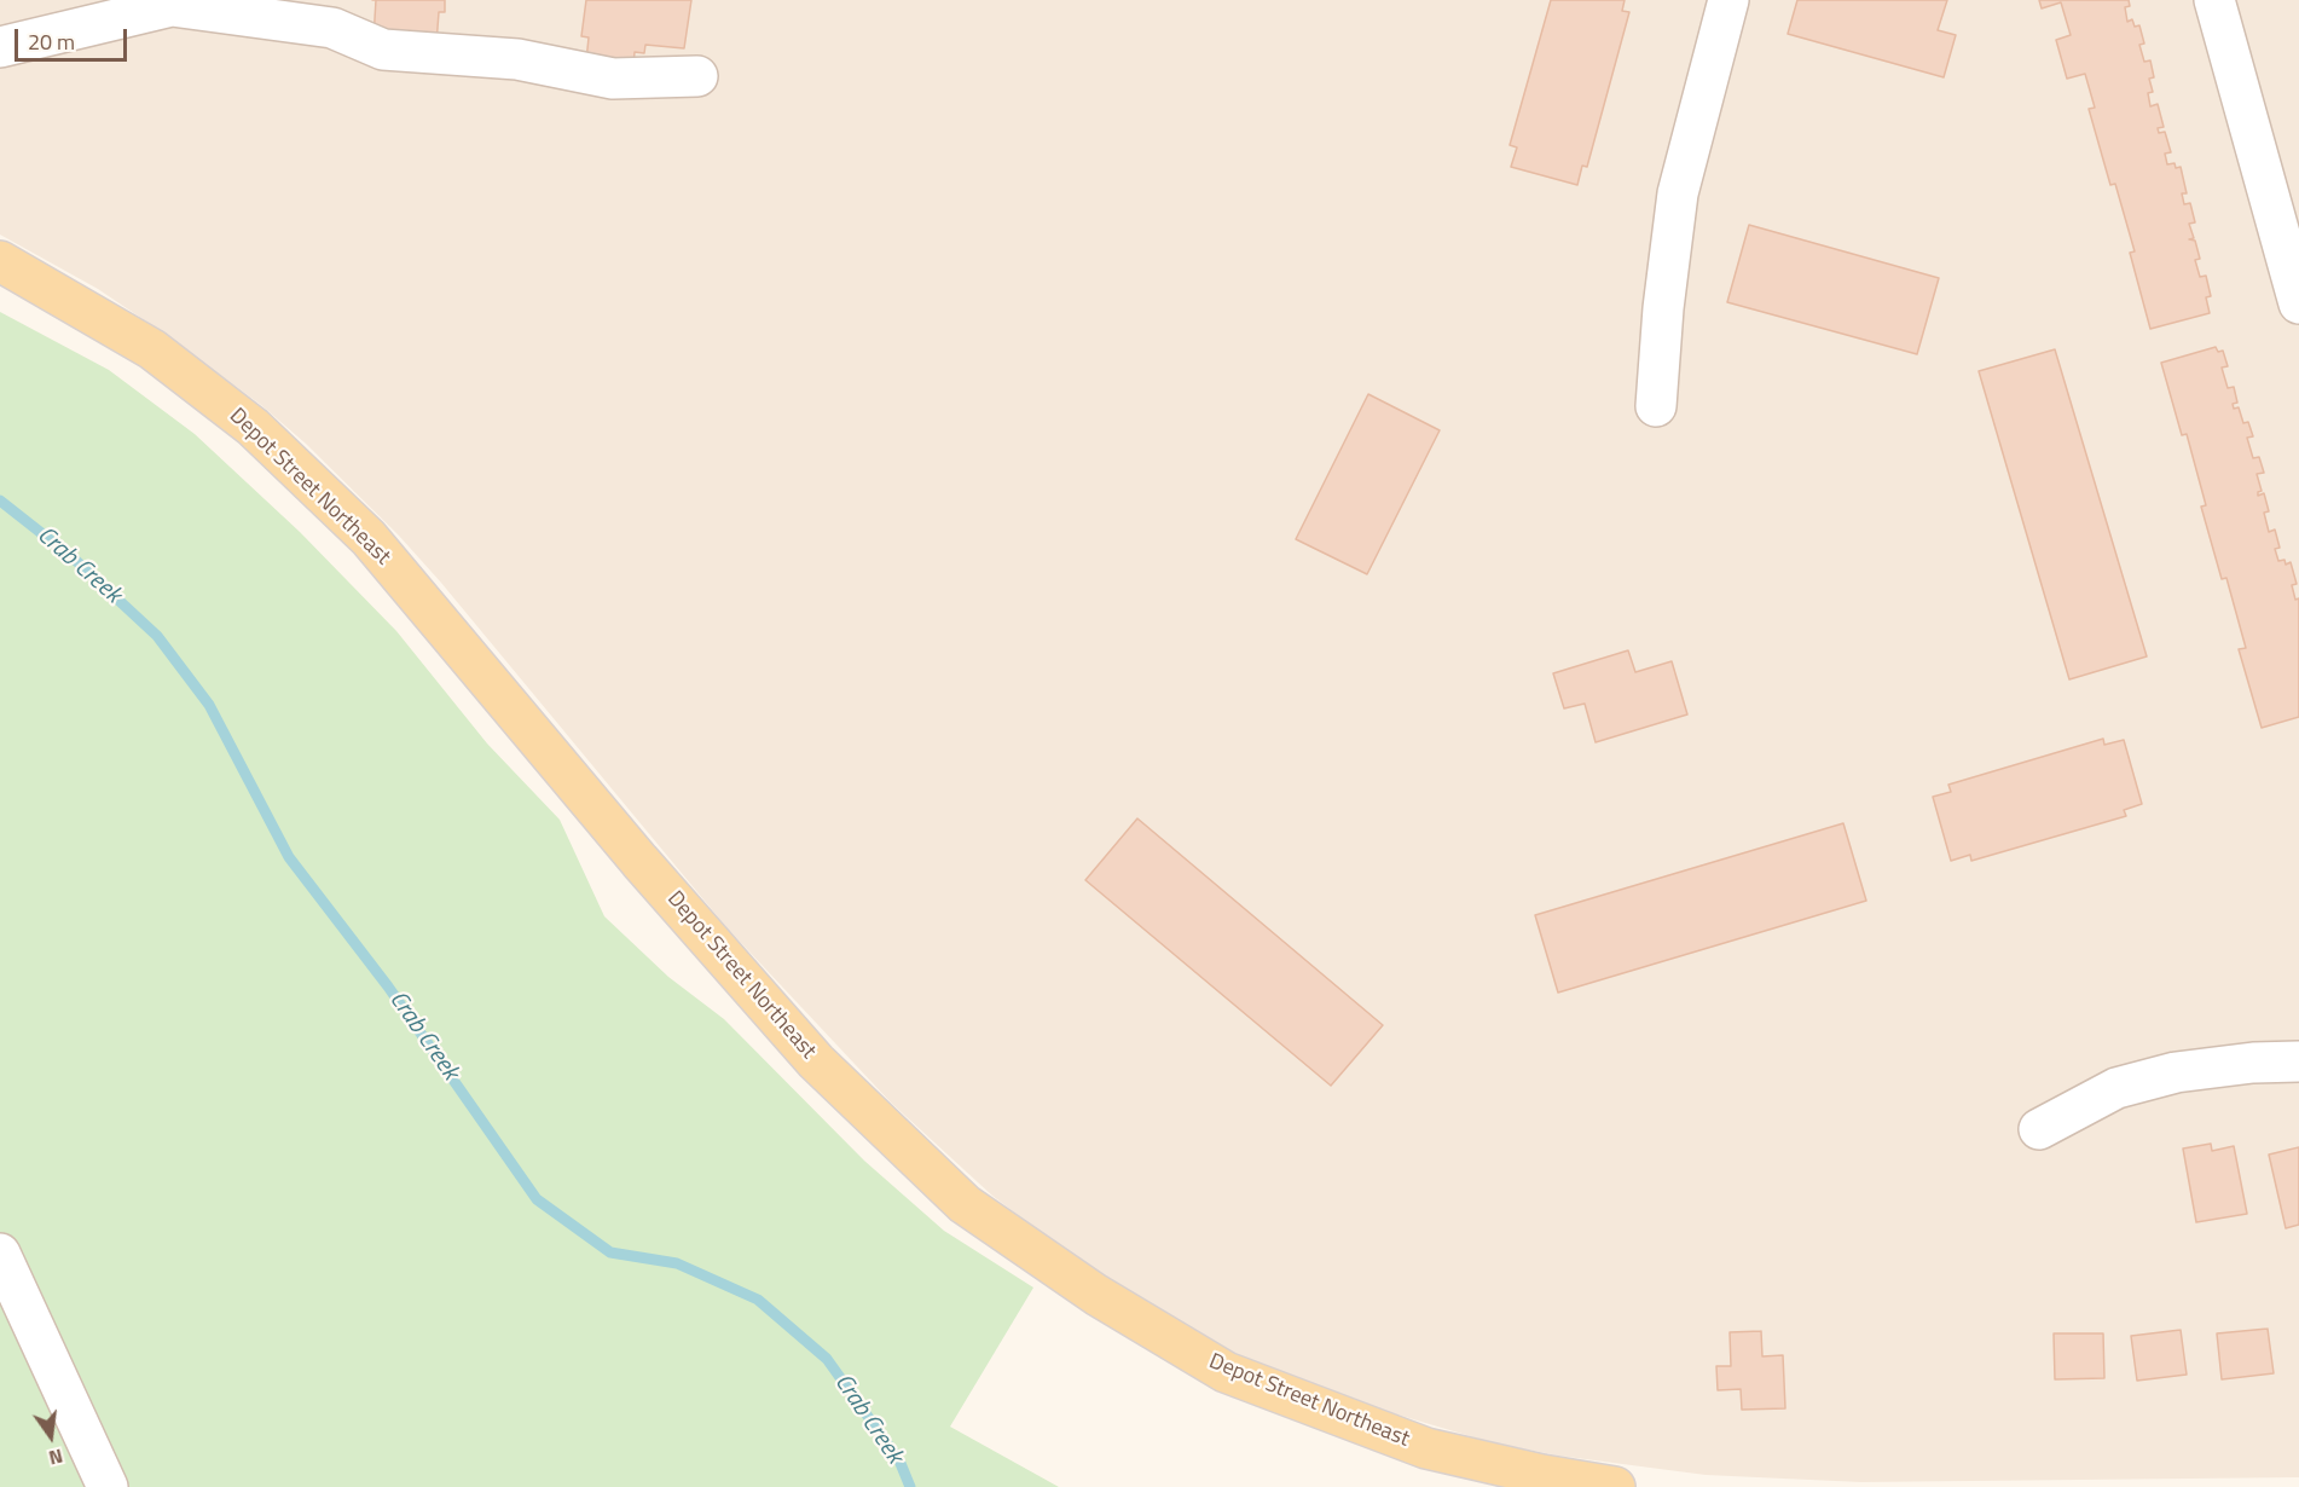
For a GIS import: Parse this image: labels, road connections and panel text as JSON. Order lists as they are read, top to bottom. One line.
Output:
{"streets":{"main road":["Depot Street Northeast"]},"water":["Crab Creek"],"scale_bar":"20 m","north":"bottom"}
